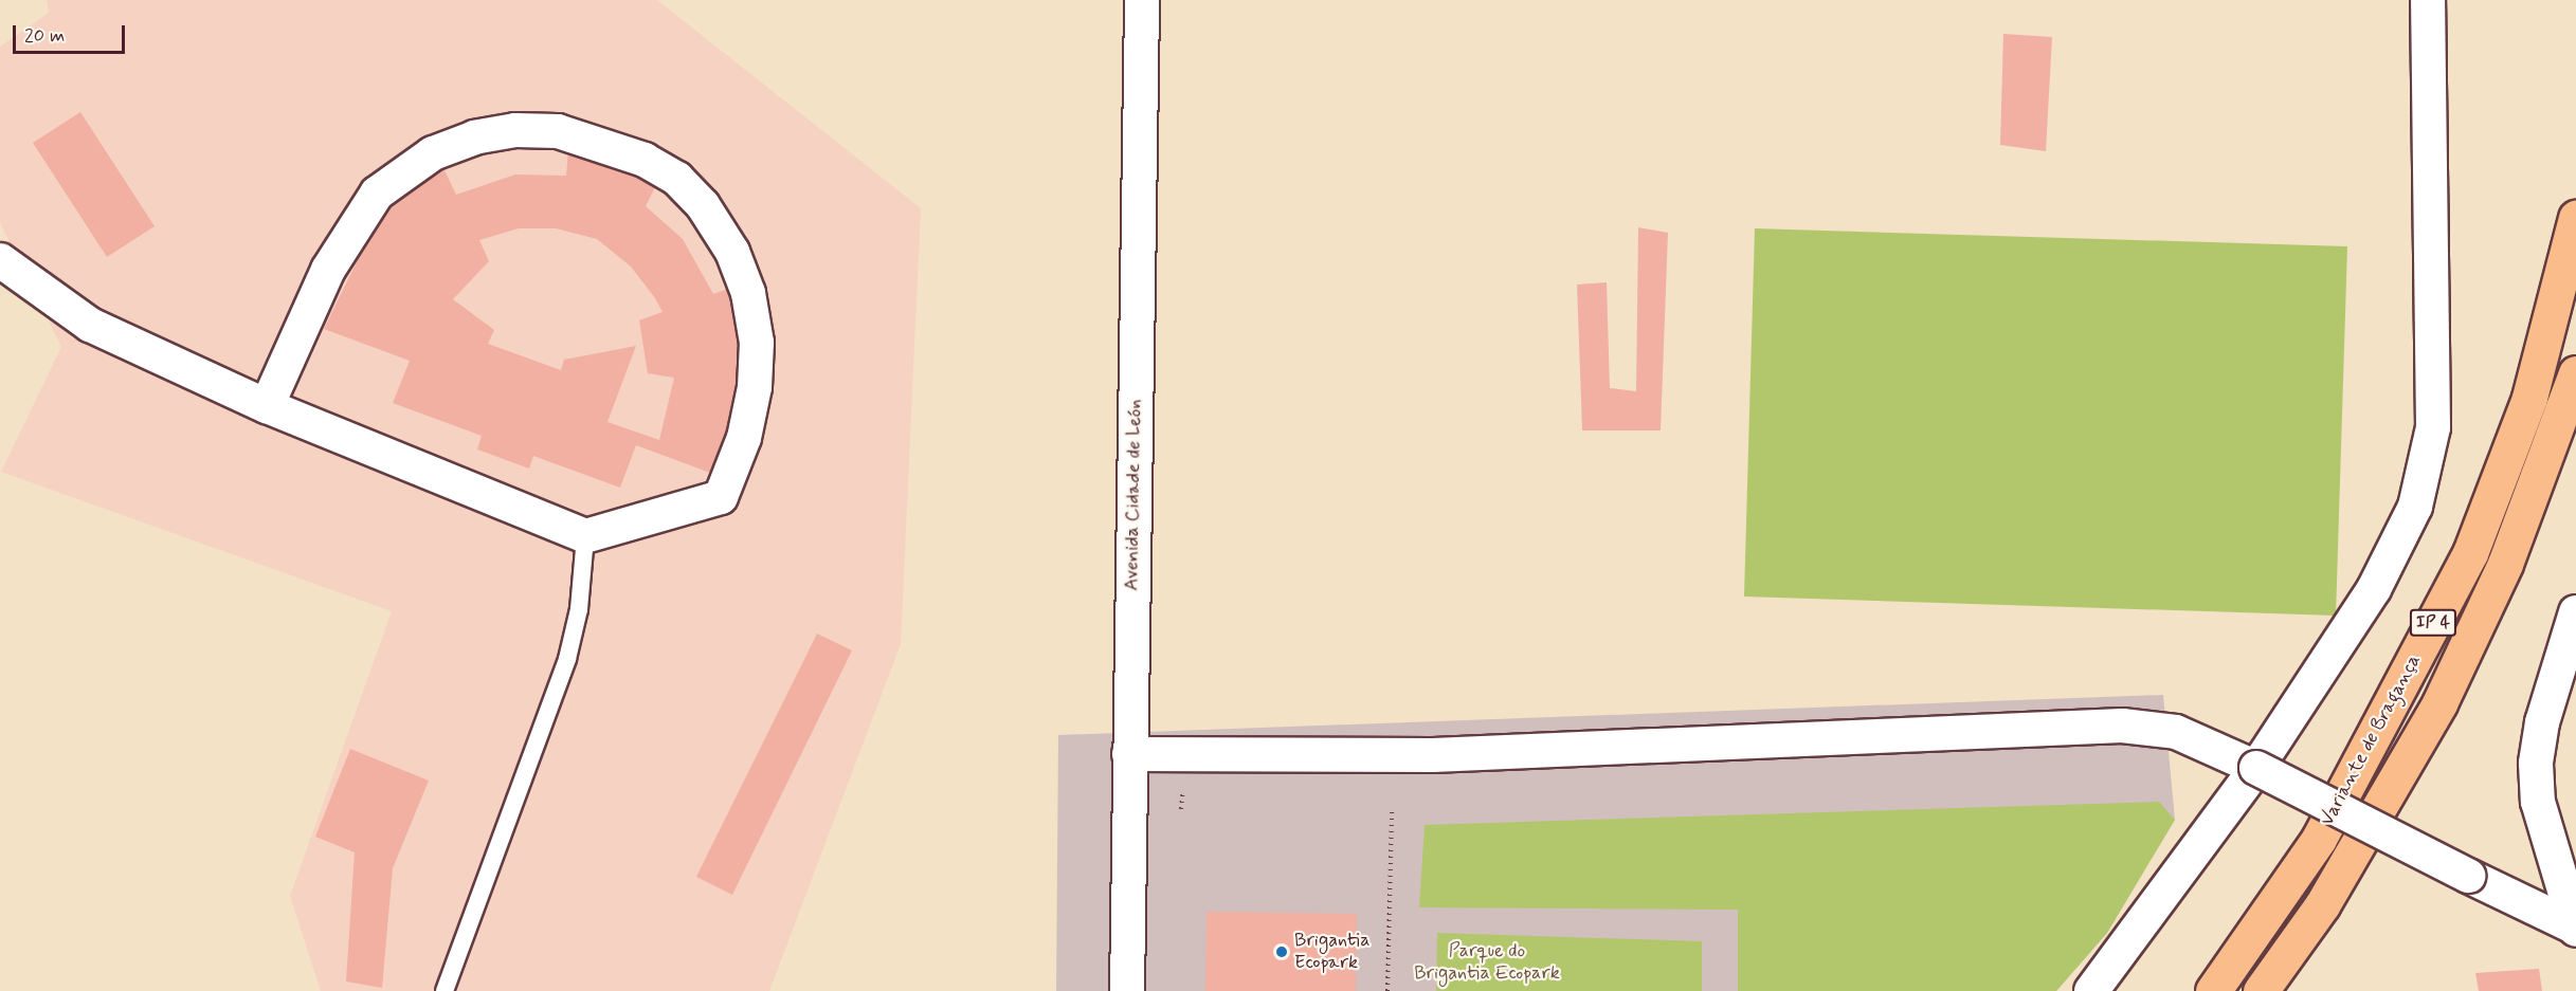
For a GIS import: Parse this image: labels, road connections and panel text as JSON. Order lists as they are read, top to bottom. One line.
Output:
{"streets":{"highway":["IP 4","Variante de Bragança"],"street":["Avenida Cidade de León"]},"parks":["Parque do Brigantia Ecopark"],"places":["Brigantia Ecopark"],"scale_bar":"20 m"}
